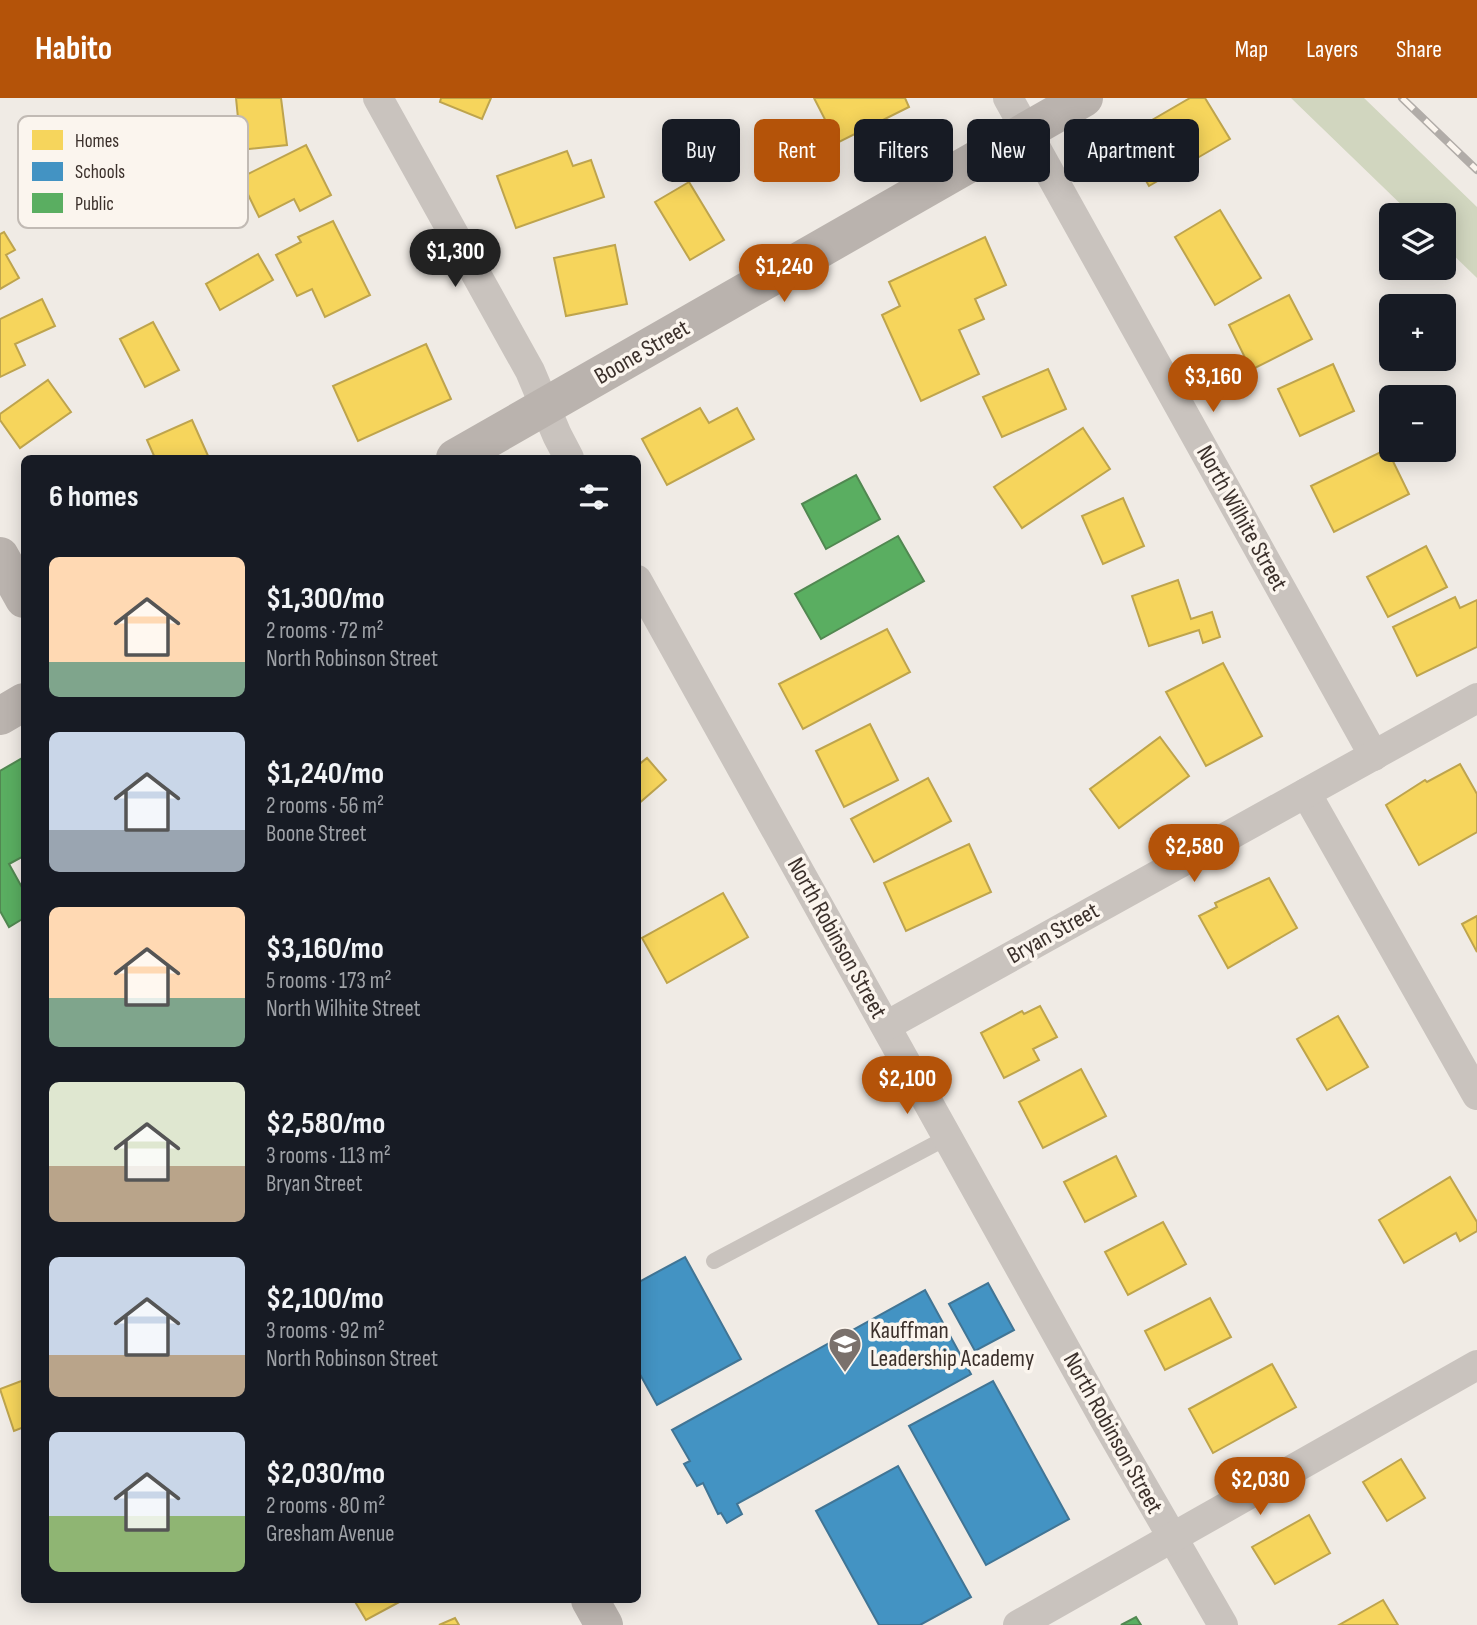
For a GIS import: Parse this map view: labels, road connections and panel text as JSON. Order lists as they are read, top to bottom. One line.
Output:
{"streets":{"street":["Boone Street","North Wilhite Street","Bryan Street","North Robinson Street"]},"crossings":[["North Wilhite Street","Bryan Street"],["Bryan Street","North Robinson Street"]],"places":{"school or university":["Kauffman Leadership Academy"]},"legend":["Homes","Schools","Public"],"page":{"header":"Habito","nav":["Map","Layers","Share"],"chip":["Buy","Rent","Filters","New","Apartment"],"map_buttons":["+","−"],"price":["$1,300","$1,240","$3,160","$2,580","$2,100","$2,030"],"heading":"6 homes","list":[{"name":"$1,300/mo","note":"2 rooms · 72 m² · North Robinson Street"},{"name":"$1,240/mo","note":"2 rooms · 56 m² · Boone Street"},{"name":"$3,160/mo","note":"5 rooms · 173 m² · North Wilhite Street"},{"name":"$2,580/mo","note":"3 rooms · 113 m² · Bryan Street"},{"name":"$2,100/mo","note":"3 rooms · 92 m² · North Robinson Street"},{"name":"$2,030/mo","note":"2 rooms · 80 m² · Gresham Avenue"}]}}
